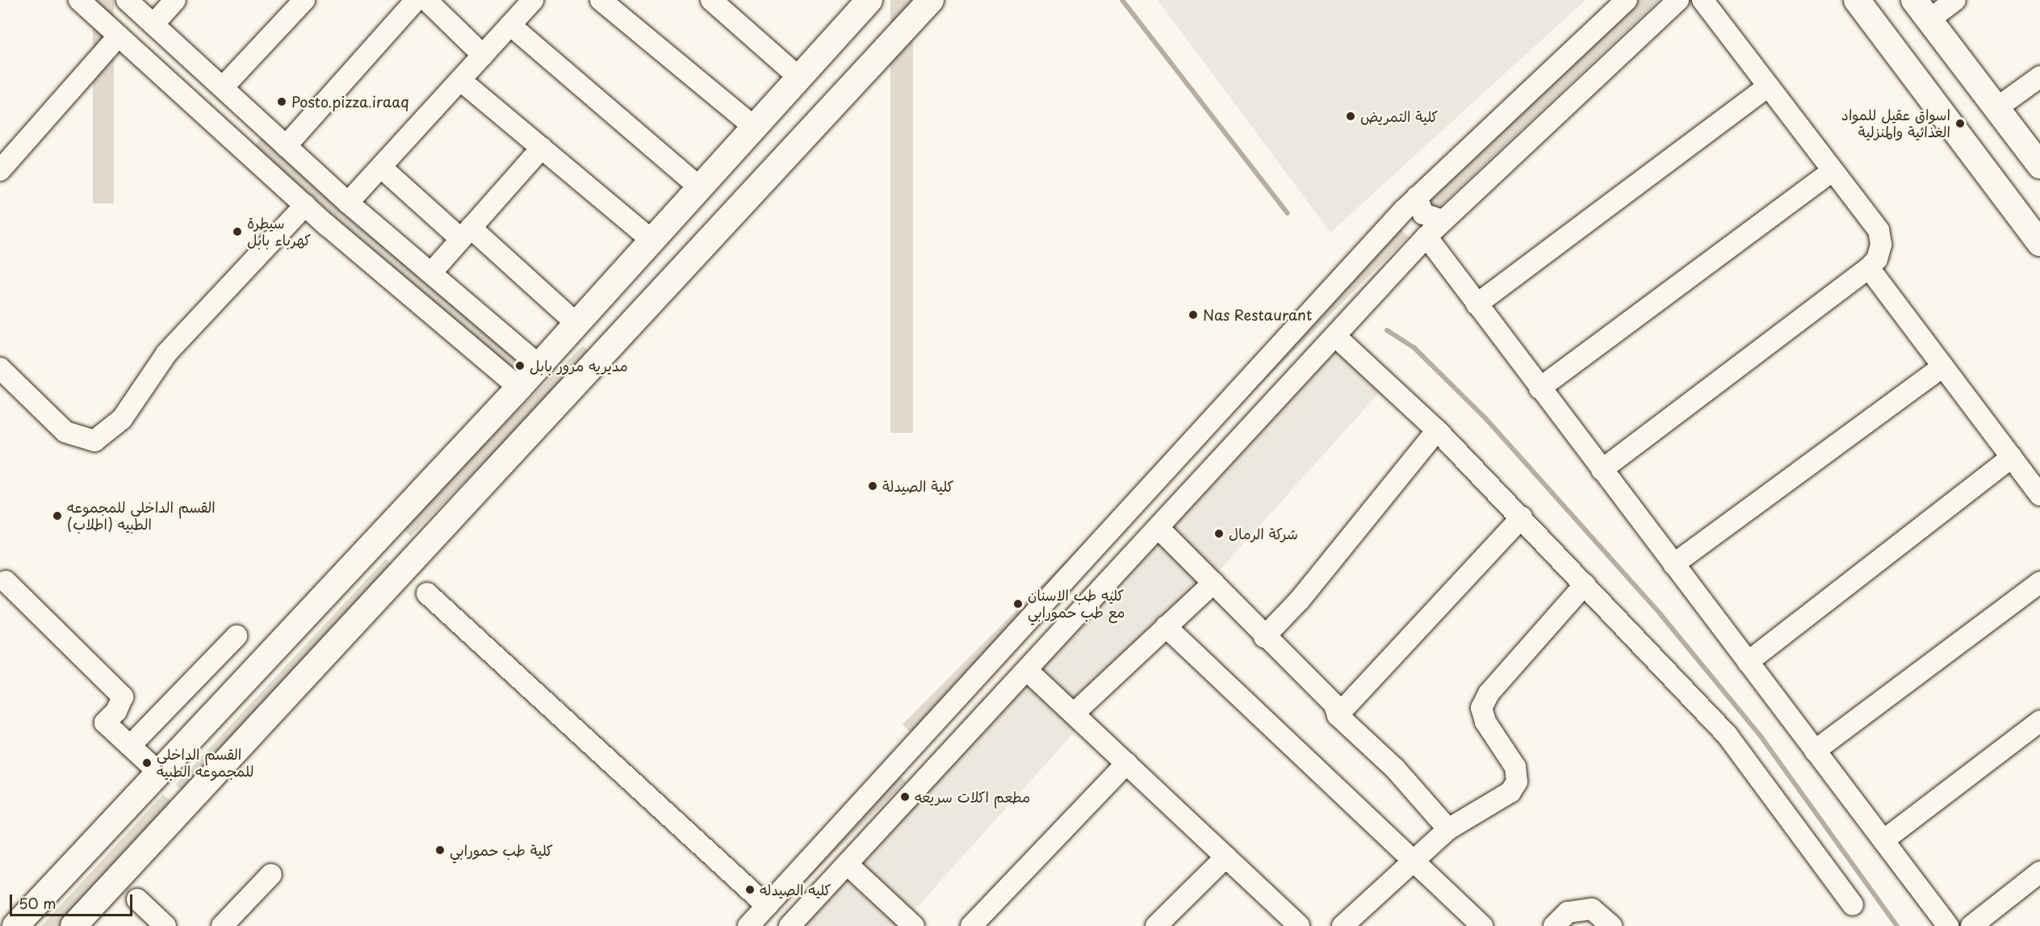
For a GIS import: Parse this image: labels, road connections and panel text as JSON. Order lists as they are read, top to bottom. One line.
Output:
{"places":["Posto.pizza.iraaq","كلية التمريض","اسواق عقيل للمواد الغذائية والمنزلية","سيطرة كهرباء بابل","Nas Restaurant","مديريه مرور بابل","كلية الصيدلة","القسم الداخلي للمجموعه الطبيه (اطلاب)","شركة الرمال","كليه طب الاسنان مع طب حمورابي","القسم الداخلي للمجموعه الطبيه","مطعم اكلات سريعه","كلية طب حمورابي","كليه الصيدله"],"scale_bar":"50 m"}
